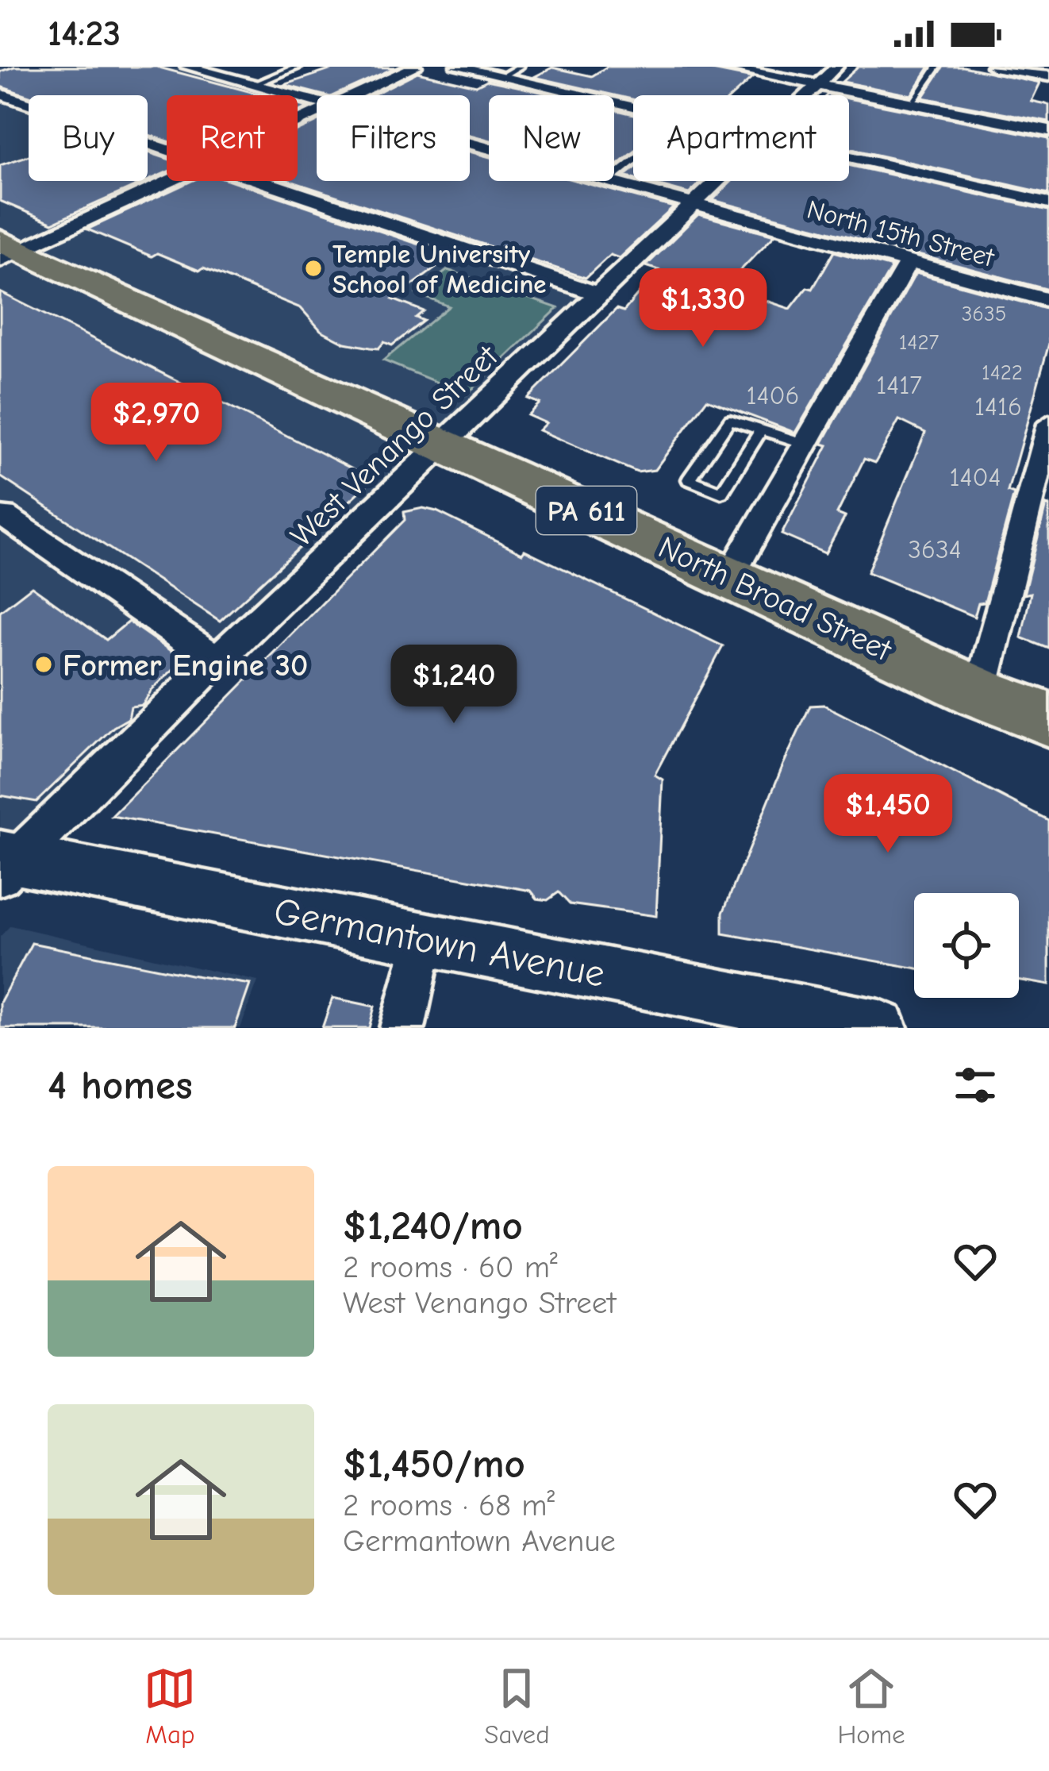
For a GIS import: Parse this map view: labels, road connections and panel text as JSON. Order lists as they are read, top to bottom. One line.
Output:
{"streets":{"main road":["PA 611","North Broad Street"],"street":["North 15th Street","West Venango Street","Germantown Avenue"]},"crossings":[["North 15th Street","West Venango Street"],["West Venango Street","North Broad Street"],["West Venango Street","Germantown Avenue"]],"places":["Temple University School of Medicine","Former Engine 30"],"house_numbers":["3635","1427","1422","1417","1406","1416","1404","3634"],"page":{"status":"14:23","chip":["Buy","Rent","Filters","New","Apartment"],"price":["$1,330","$2,970","$1,240","$1,450"],"heading":"4 homes","list":[{"name":"$1,240/mo","note":"2 rooms · 60 m² · West Venango Street"},{"name":"$1,450/mo","note":"2 rooms · 68 m² · Germantown Avenue"}],"tabs":["Map","Saved","Home"]}}
